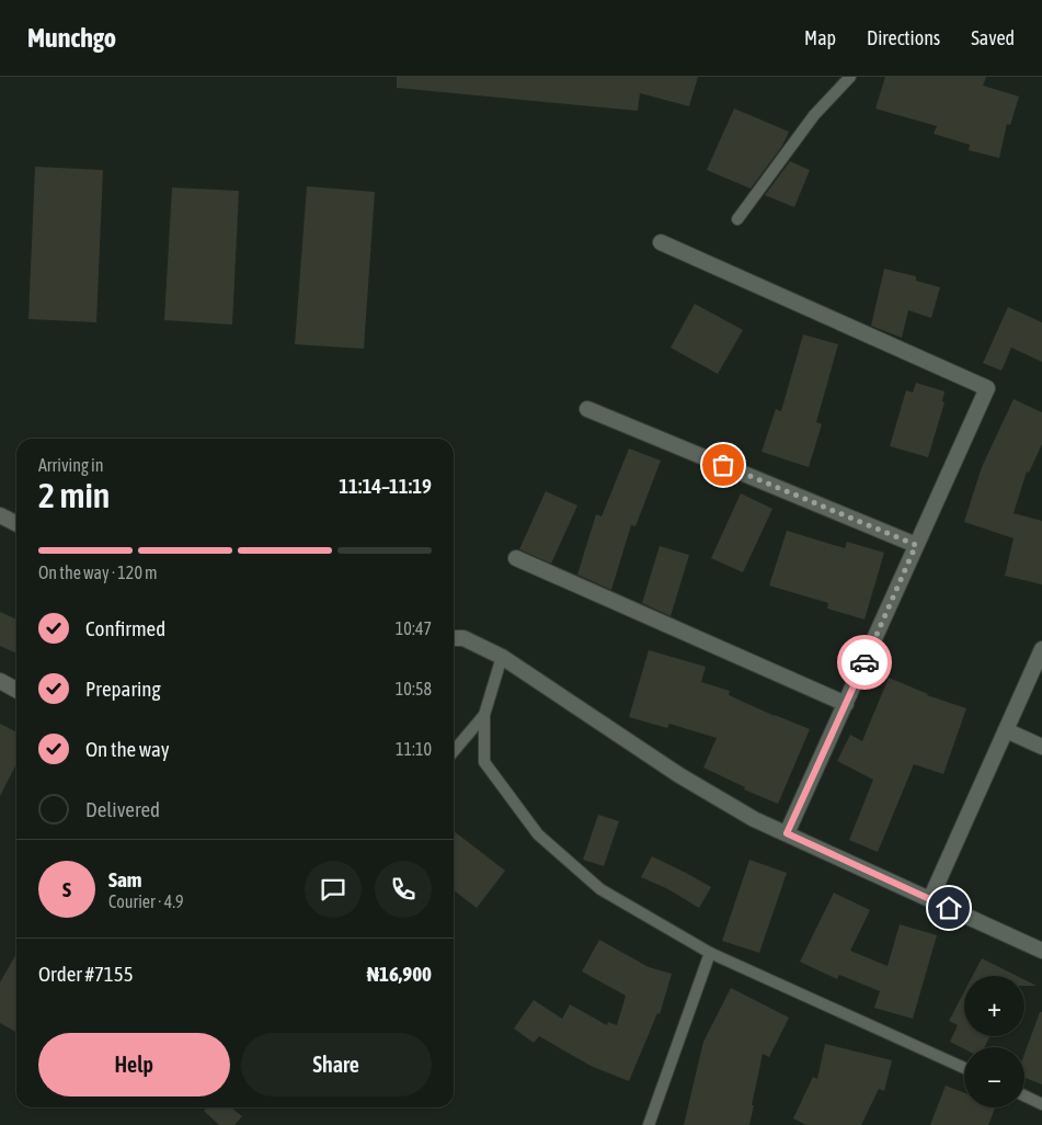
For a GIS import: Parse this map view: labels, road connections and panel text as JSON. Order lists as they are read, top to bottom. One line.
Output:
{"page":{"header":"Munchgo","nav":["Map","Directions","Saved"],"heading":["2 min","Arriving in","11:14–11:19"],"panel":["Sam","Courier · 4.9","Order #7155","₦16,900"],"bar":"On the way · 120 m","list":[["Confirmed","10:47"],["Preparing","10:58"],["On the way","11:10"],"Delivered"],"round":"S","map_buttons":["+","−"],"buttons":["Help","Share"]}}
